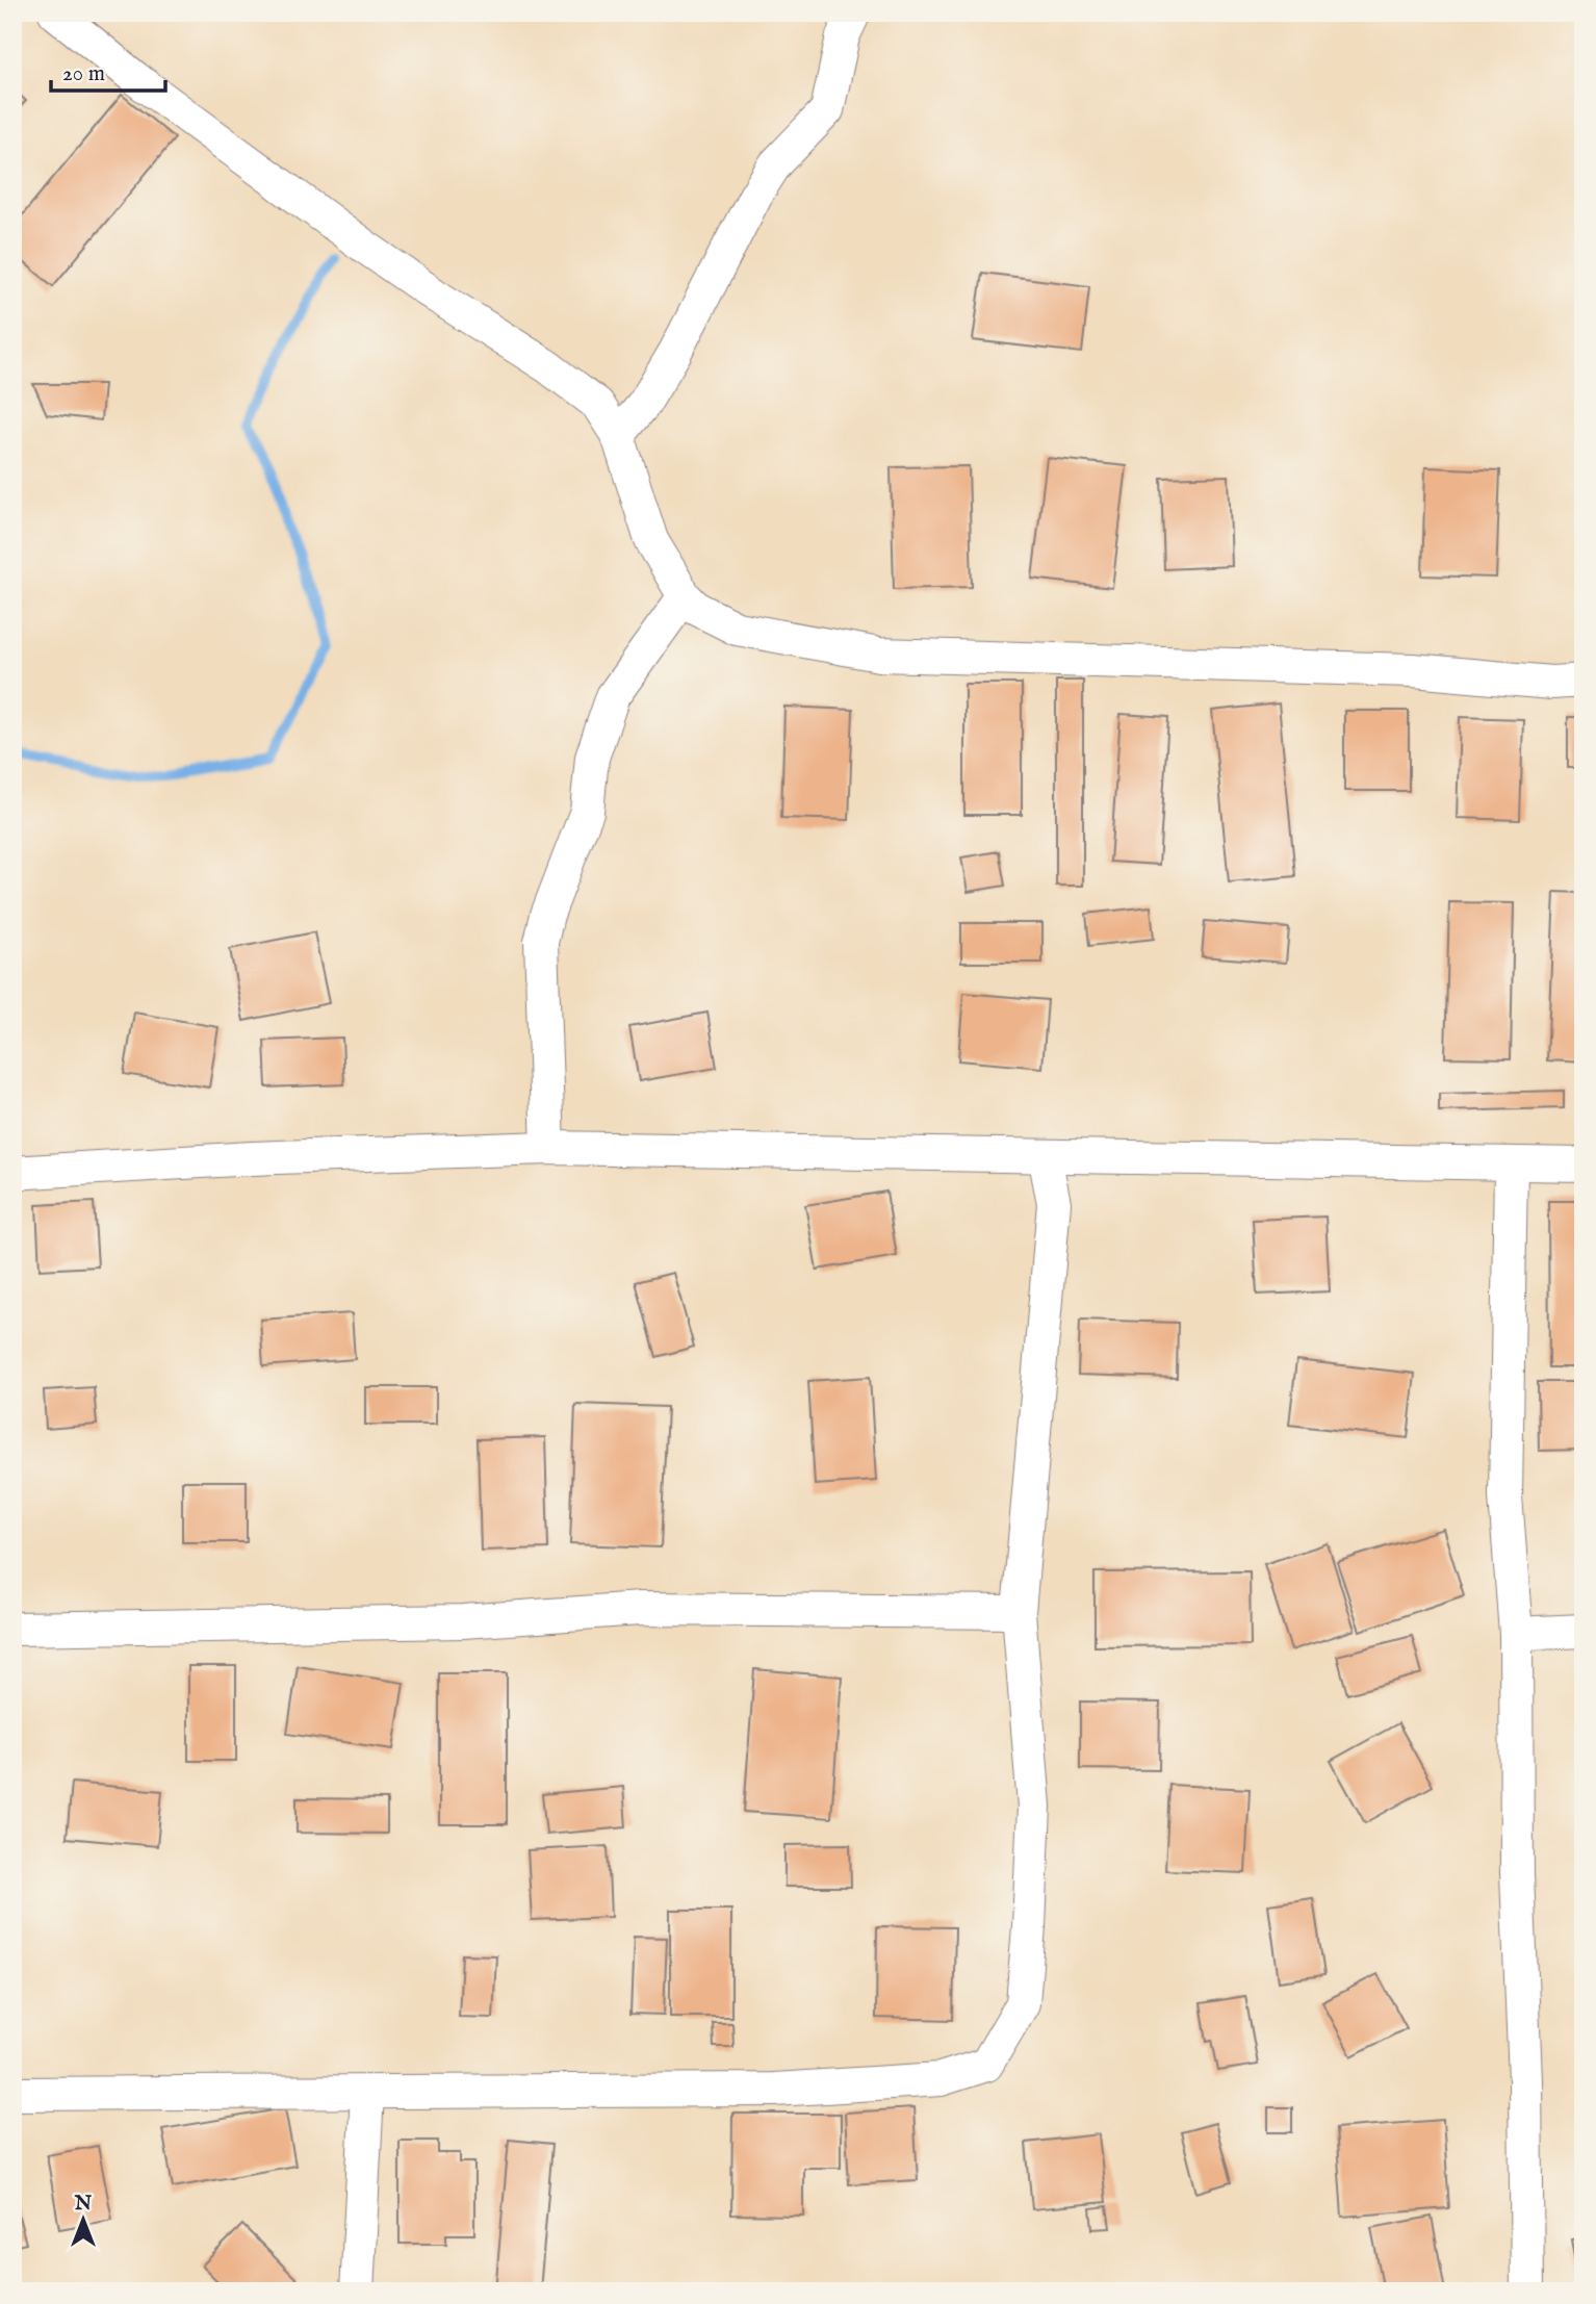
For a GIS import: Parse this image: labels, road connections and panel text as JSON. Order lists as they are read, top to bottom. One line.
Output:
{"scale_bar":"20 m","north":"top"}
